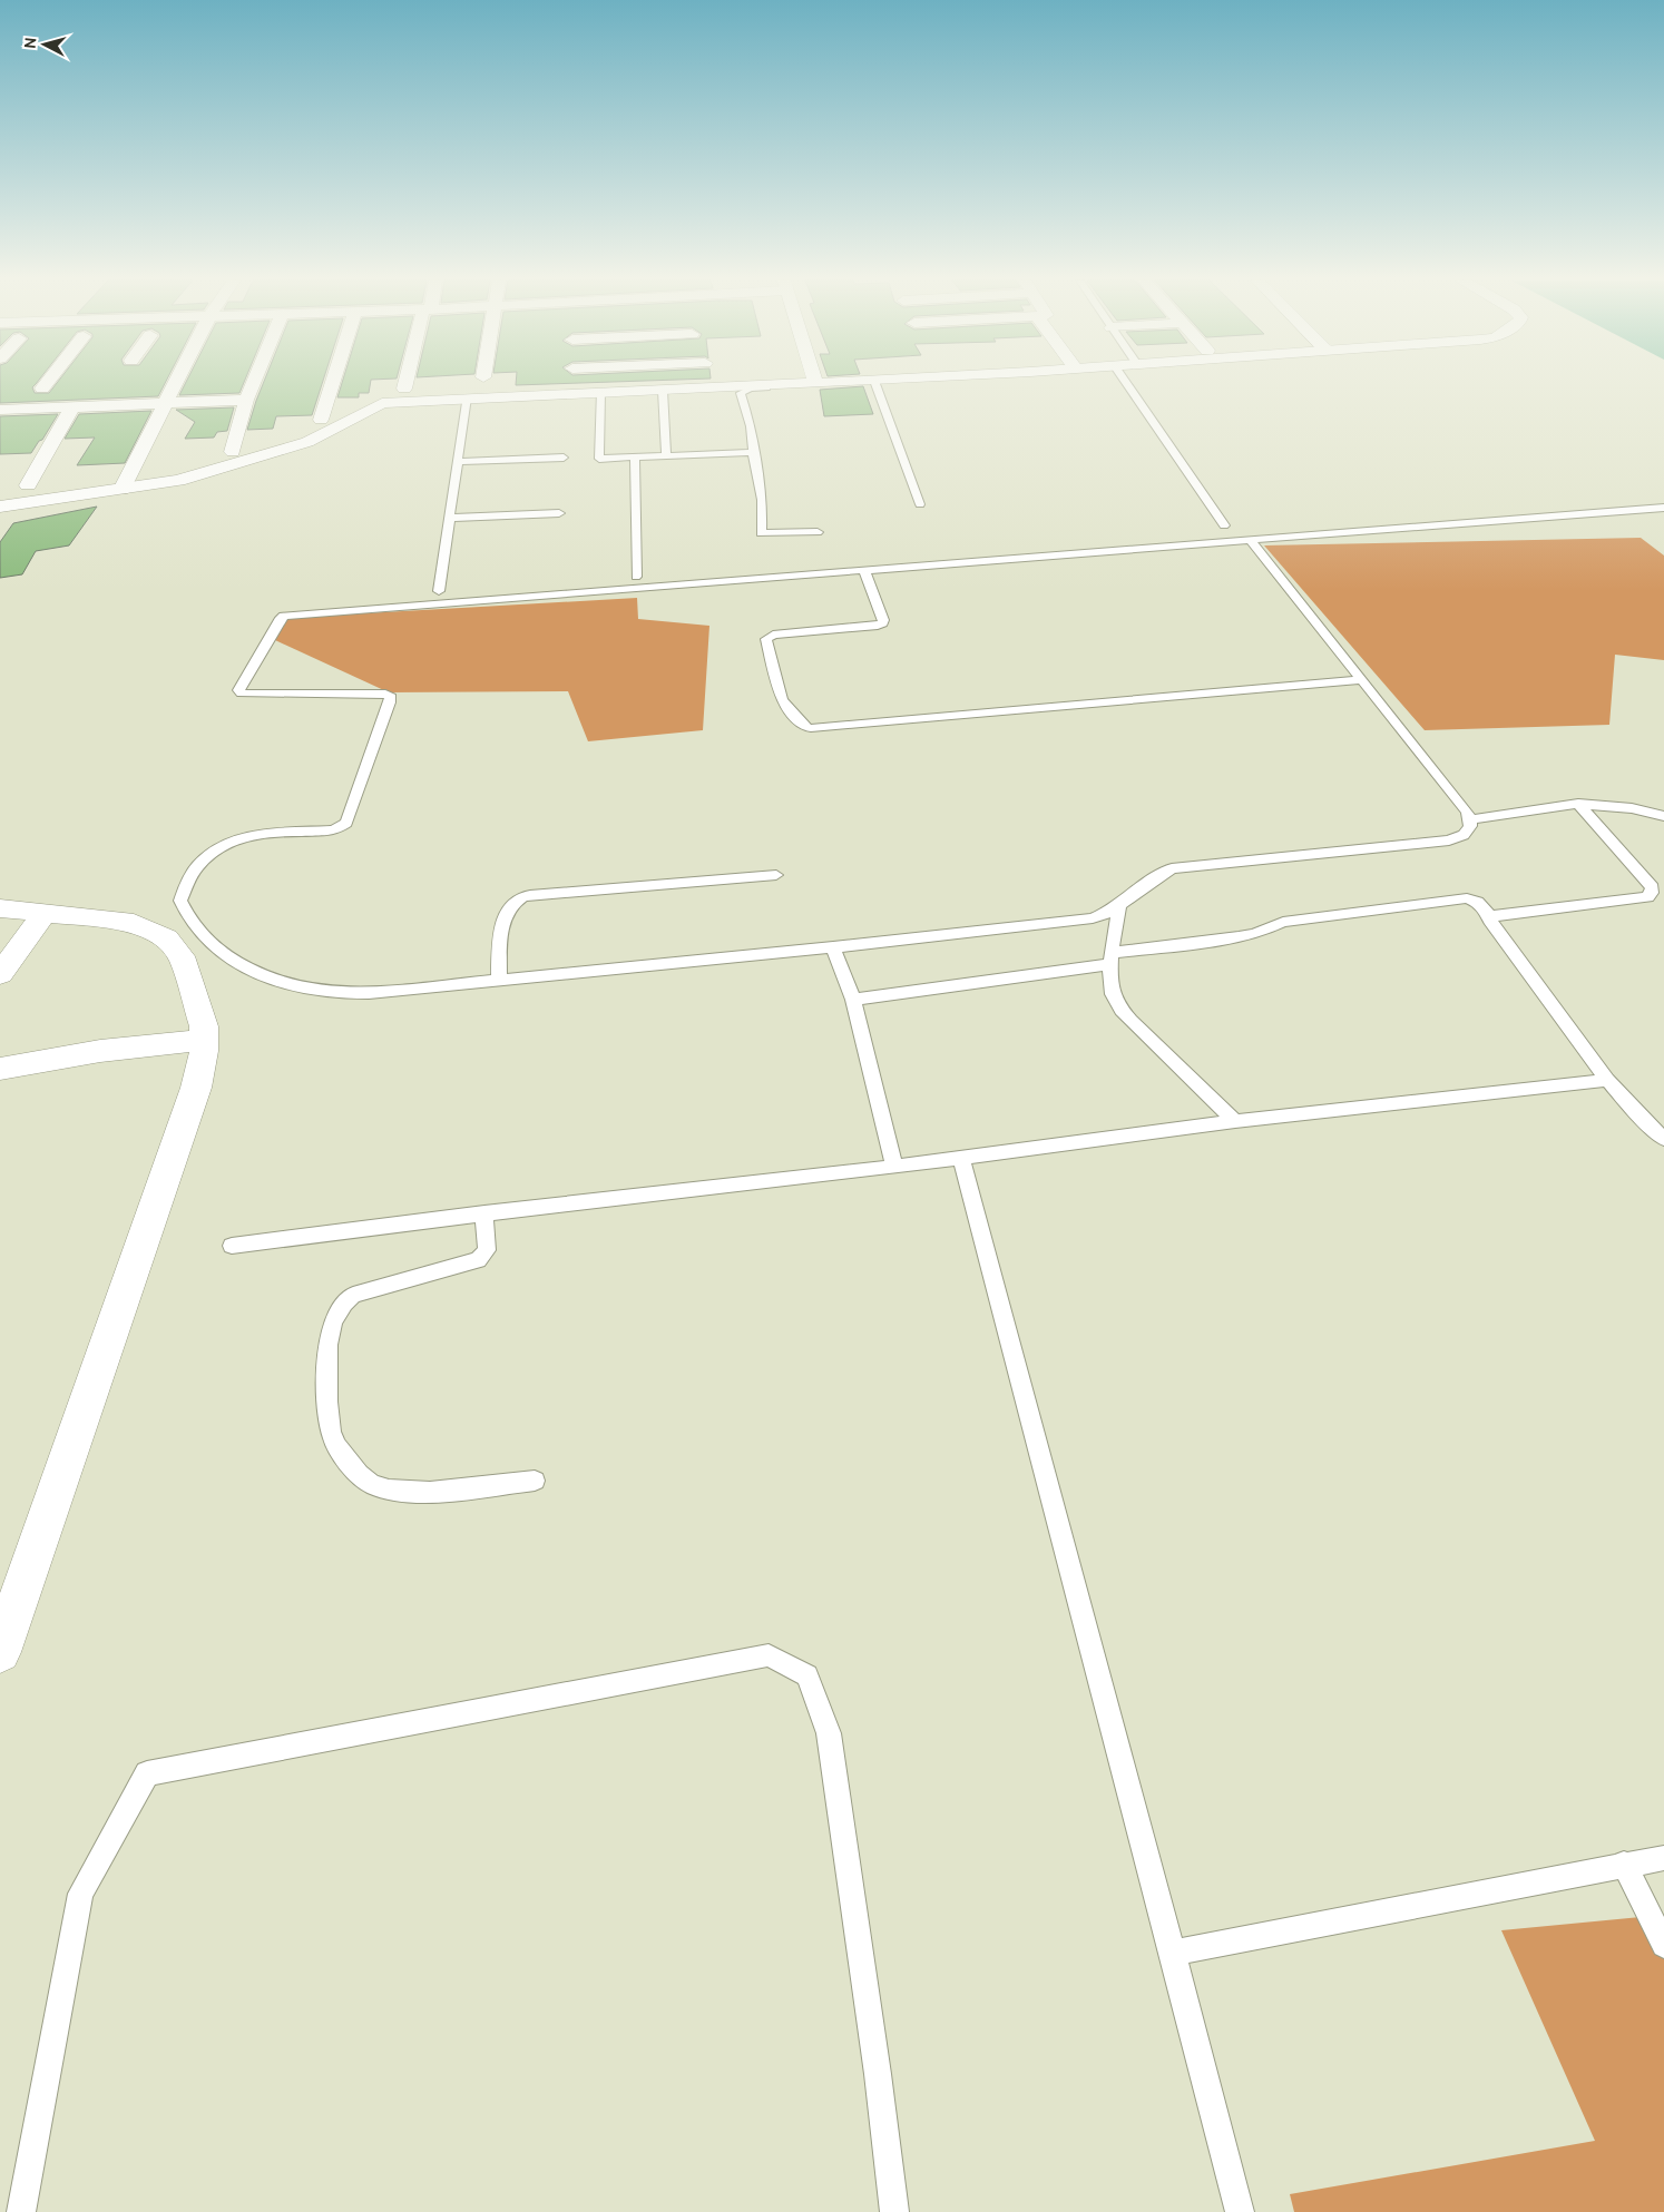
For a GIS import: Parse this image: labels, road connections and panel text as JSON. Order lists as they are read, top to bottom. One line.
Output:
{"north":"left"}
